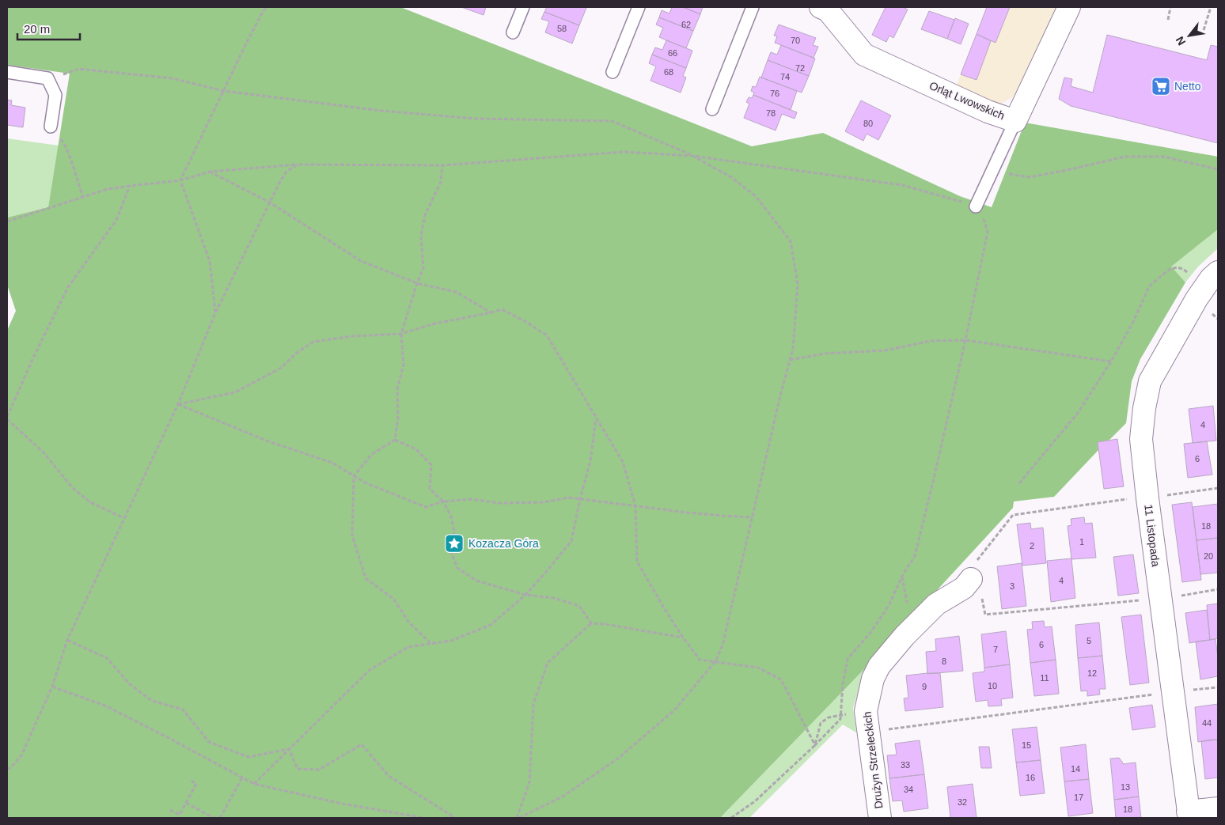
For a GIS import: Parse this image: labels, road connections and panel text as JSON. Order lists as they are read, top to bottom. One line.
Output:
{"streets":{"street":["Orląt Lwowskich","11 Listopada","Drużyn Strzeleckich"]},"places":{"supermarket":["Netto"],"place":["Kozacza Góra"]},"house_numbers":["62","58","70","66","72","68","74","76","78","80","4","6","18","1","2","20","4","3","5","6","7","8","12","11","10","9","44","15","33","14","16","13","34","17","32","18"],"scale_bar":"20 m","north":"bottom left"}
